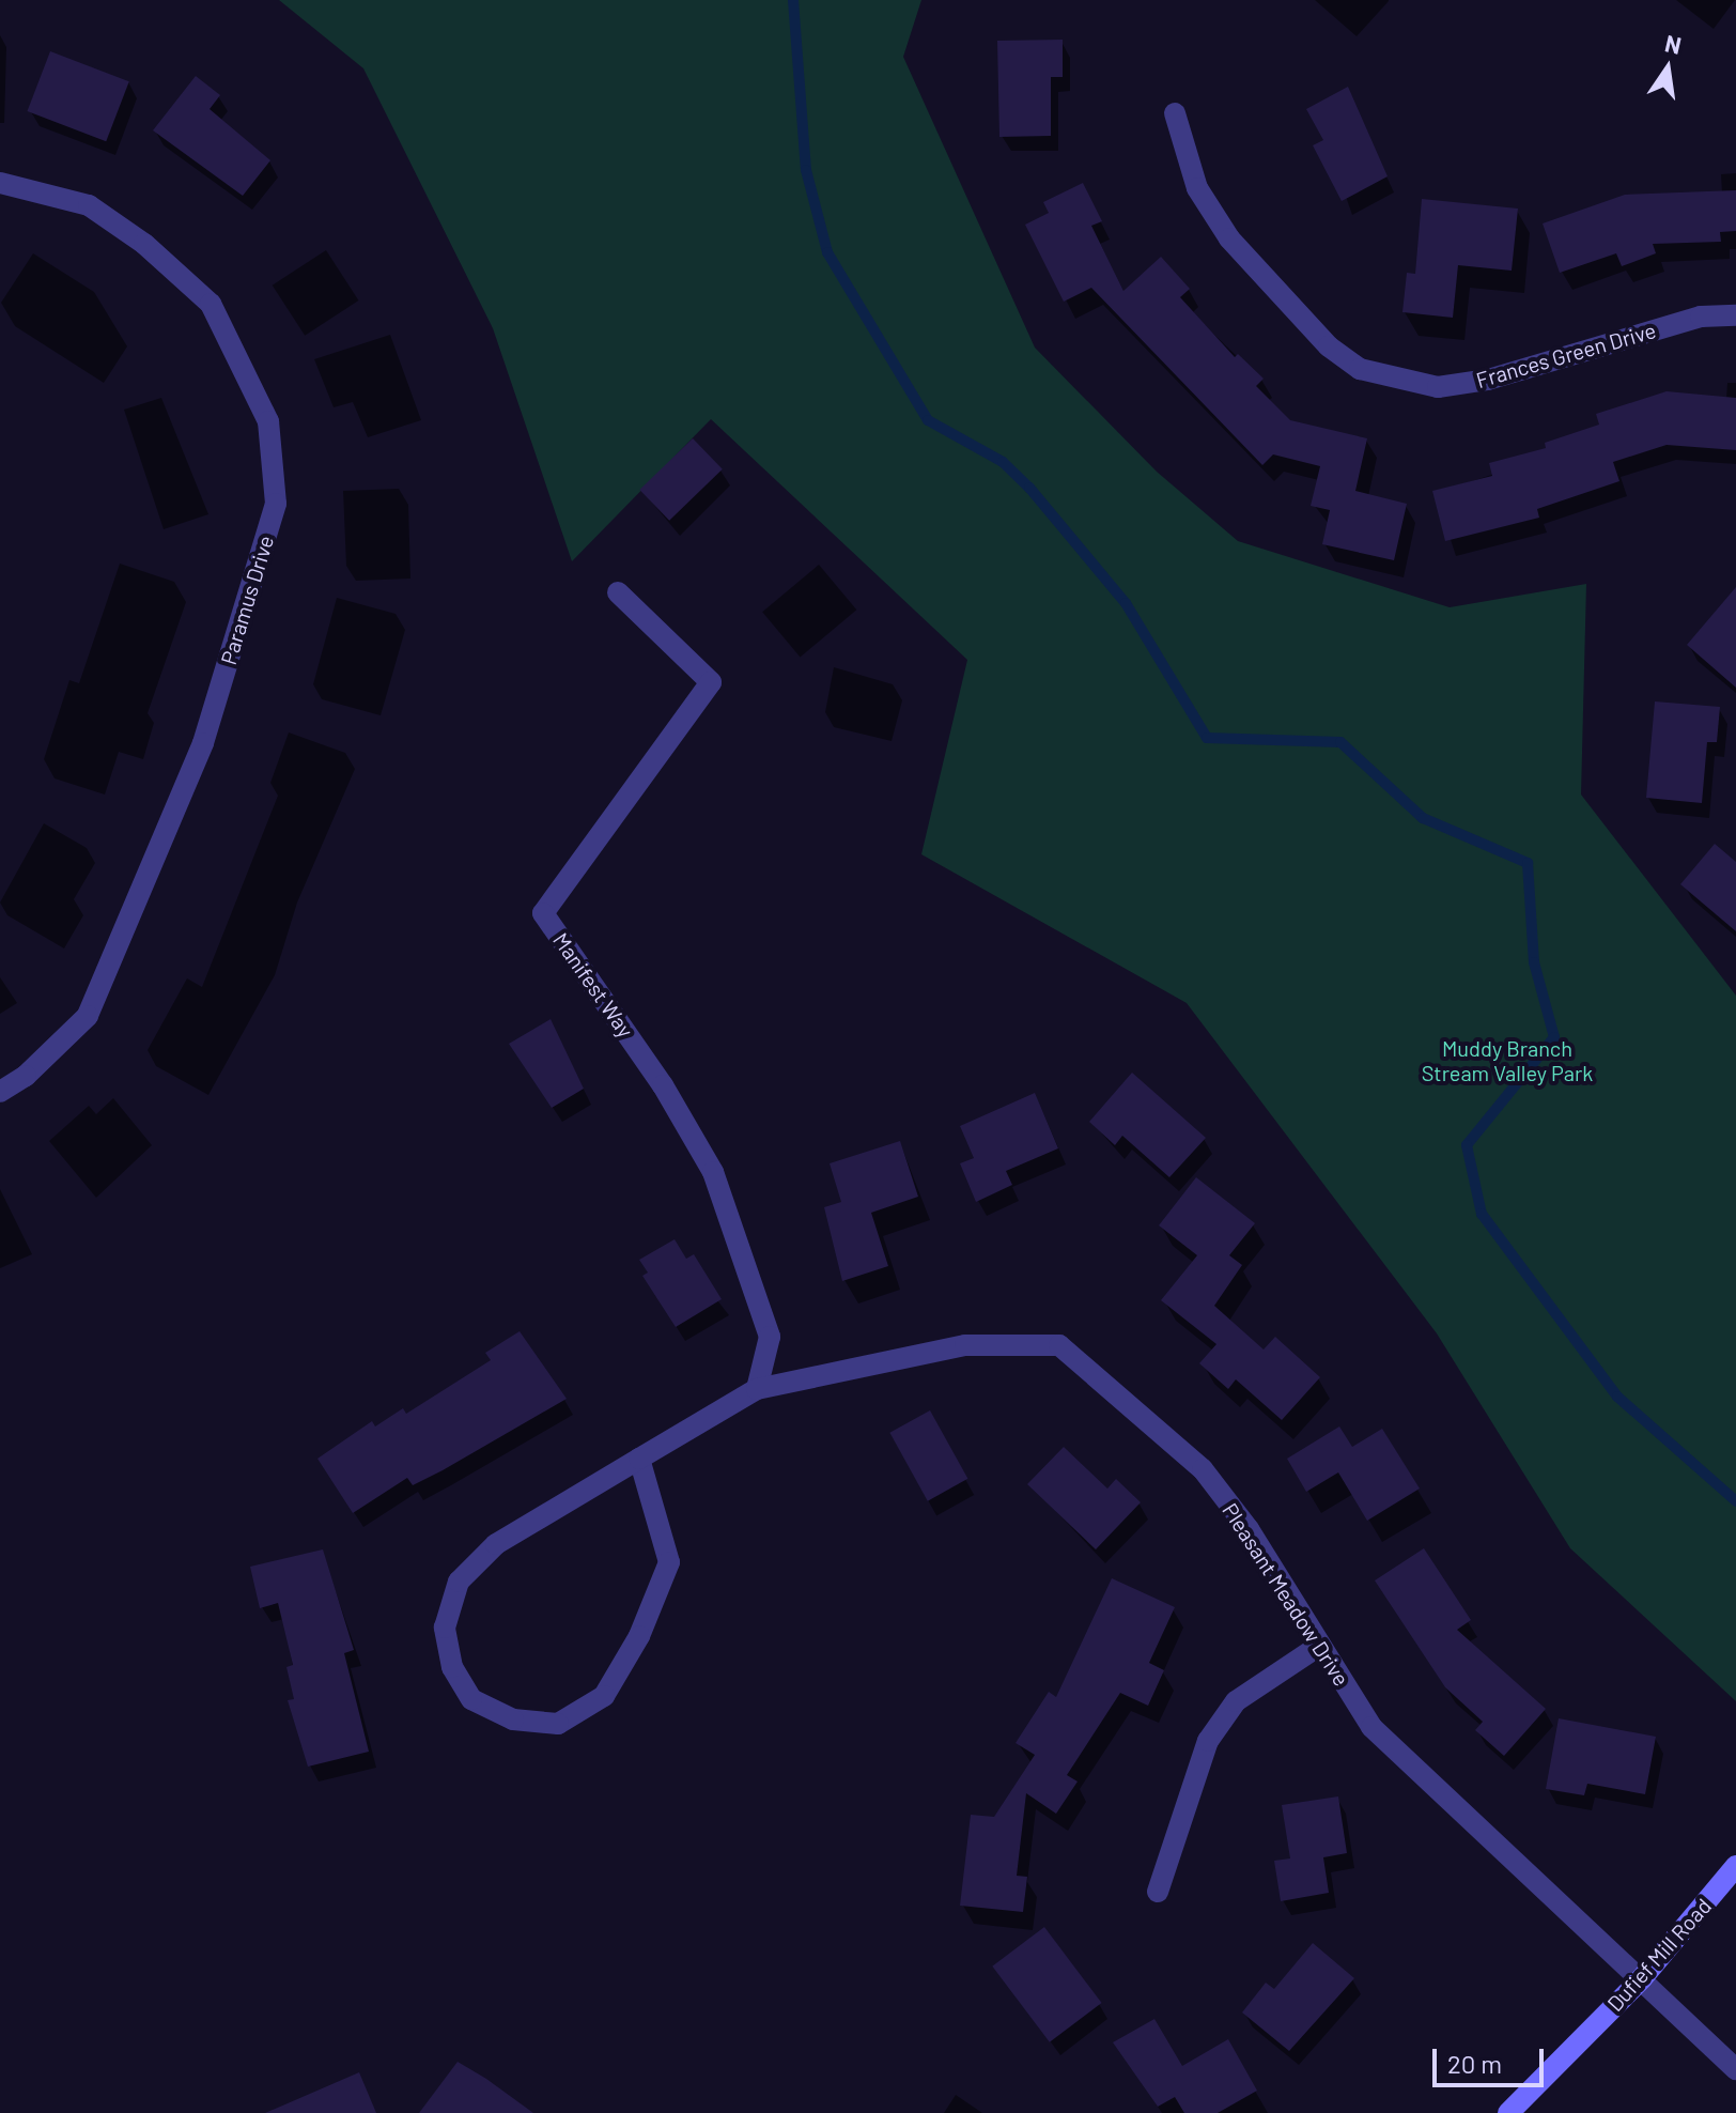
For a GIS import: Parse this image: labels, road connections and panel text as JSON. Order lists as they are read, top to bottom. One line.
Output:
{"streets":{"main road":["Dufief Mill Road"],"street":["Frances Green Drive","Paramus Drive","Manifest Way","Pleasant Meadow Drive"]},"crossings":[["Manifest Way","Pleasant Meadow Drive"],["Pleasant Meadow Drive","Dufief Mill Road"]],"parks":["Muddy Branch Stream Valley Park"],"scale_bar":"20 m","north":"top"}
